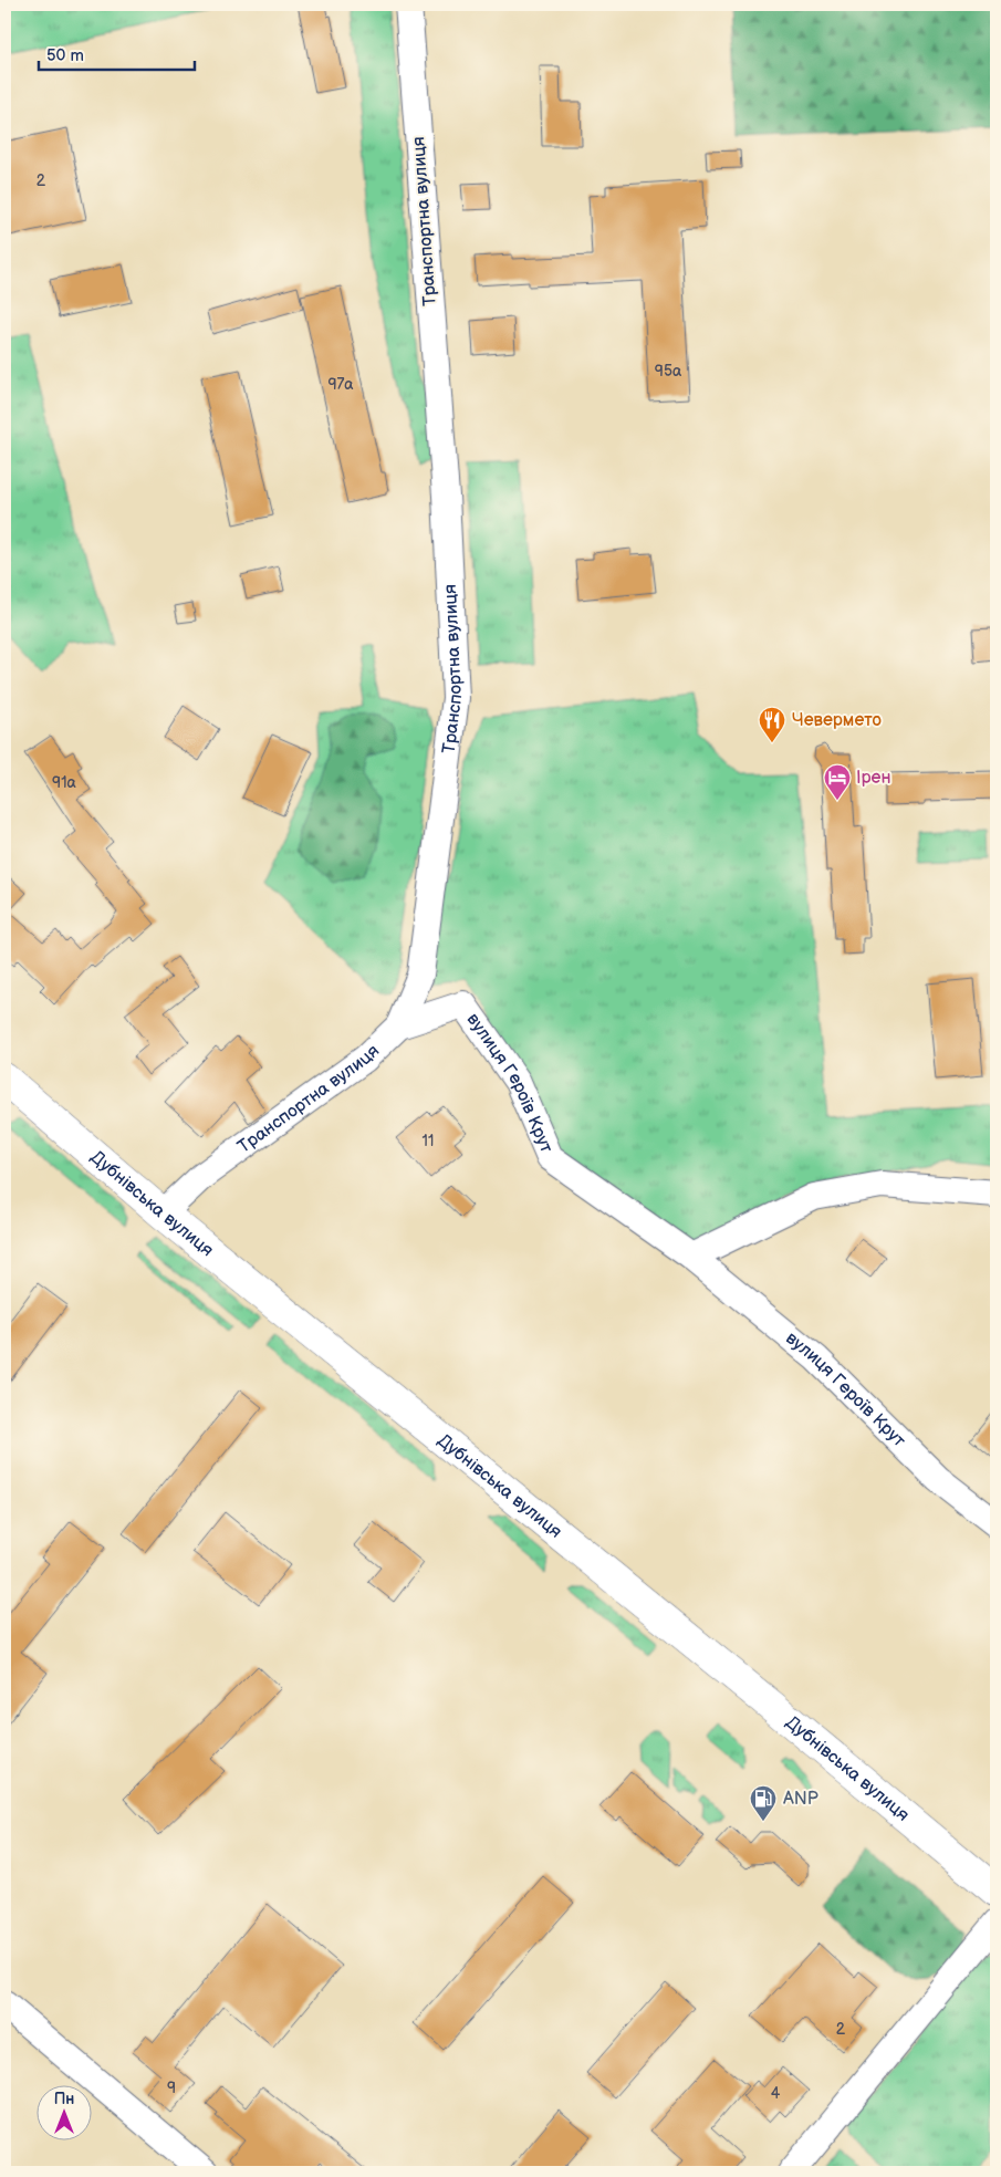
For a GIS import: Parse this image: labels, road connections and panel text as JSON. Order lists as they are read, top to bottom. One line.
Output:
{"streets":{"main road":["Дубнівська вулиця"],"street":["Транспортна вулиця","вулиця Героїв Крут"]},"crossings":[["Транспортна вулиця","вулиця Героїв Крут"],["Транспортна вулиця","Дубнівська вулиця"]],"places":{"restaurant":["Чевермето"],"hotel":["Ірен"],"fuel station":["ANP"]},"house_numbers":["2","95а","97а","91а","11","2","9","4"],"scale_bar":"50 m","north":"top"}
